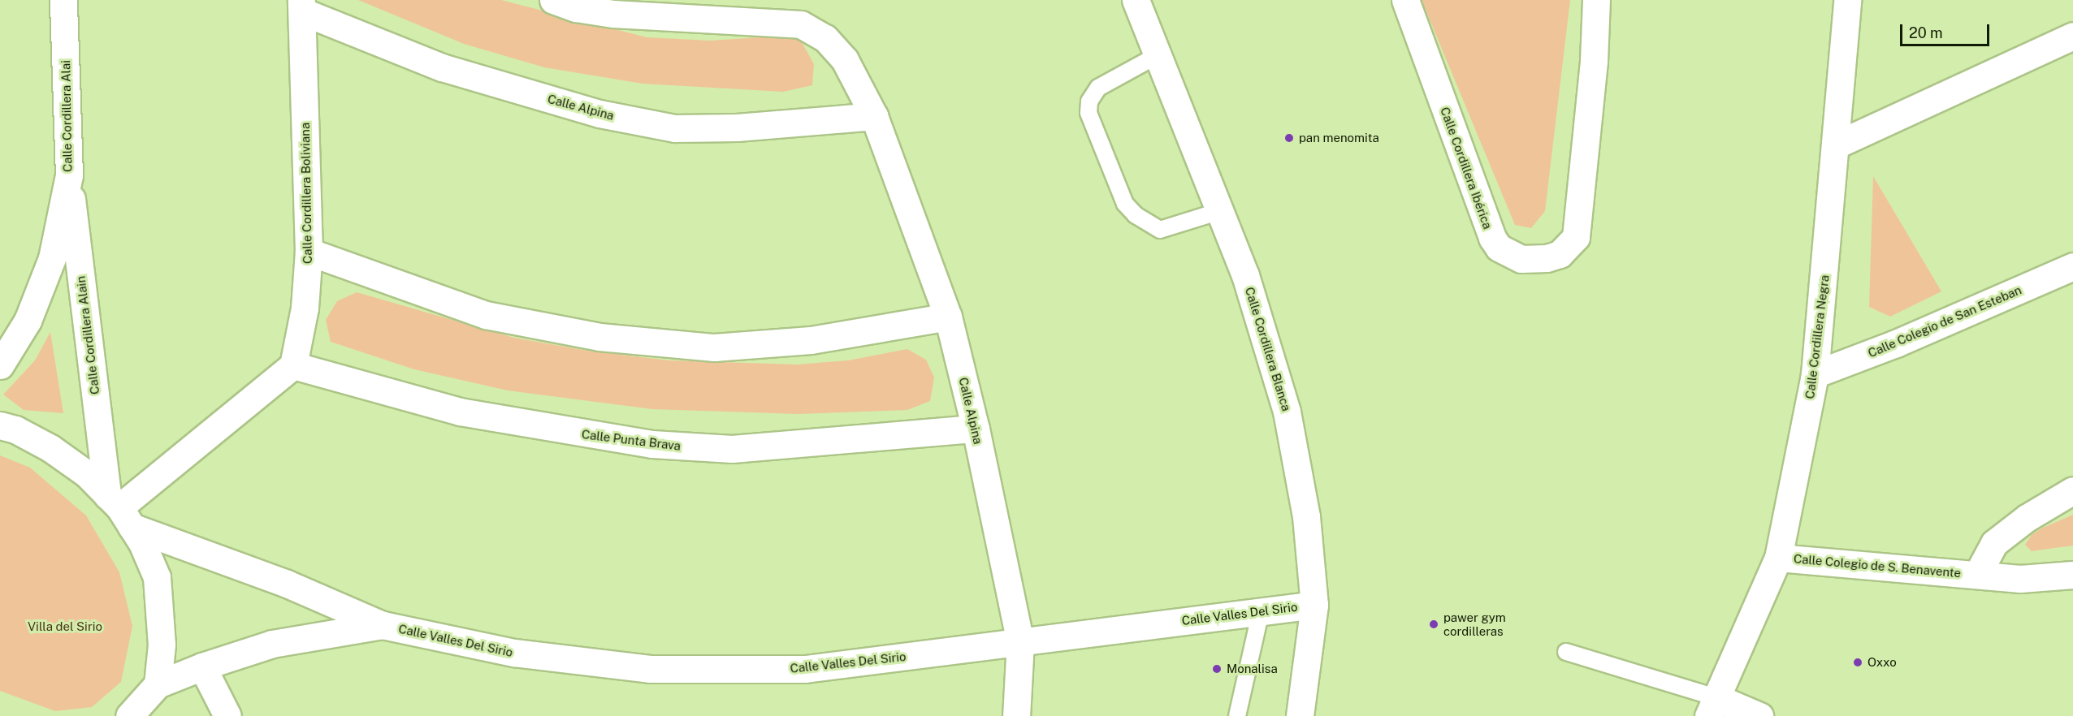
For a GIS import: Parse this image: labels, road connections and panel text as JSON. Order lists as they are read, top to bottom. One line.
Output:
{"streets":{"street":["Calle Alpina","Calle Cordillera Alai","Calle Cordillera Ibérica","Calle Cordillera Boliviana","Calle Colegio de San Esteban","Calle Cordillera Alain","Calle Cordillera Negra","Calle Cordillera Blanca","Calle Punta Brava","Calle Colegio de S. Benavente","Calle Valles Del Sirio"]},"crossings":[["Calle Alpina","Calle Cordillera Boliviana"],["Calle Alpina","Calle Punta Brava"],["Calle Alpina","Calle Valles Del Sirio"],["Calle Cordillera Alai","Calle Cordillera Alain"],["Calle Cordillera Boliviana","Calle Punta Brava"],["Calle Colegio de San Esteban","Calle Cordillera Negra"],["Calle Cordillera Alain","Calle Valles Del Sirio"],["Calle Cordillera Negra","Calle Colegio de S. Benavente"],["Calle Cordillera Blanca","Calle Valles Del Sirio"]],"parks":["Villa del Sirio"],"places":["pan menomita","pawer gym cordilleras","Oxxo","Monalisa"],"scale_bar":"20 m"}
